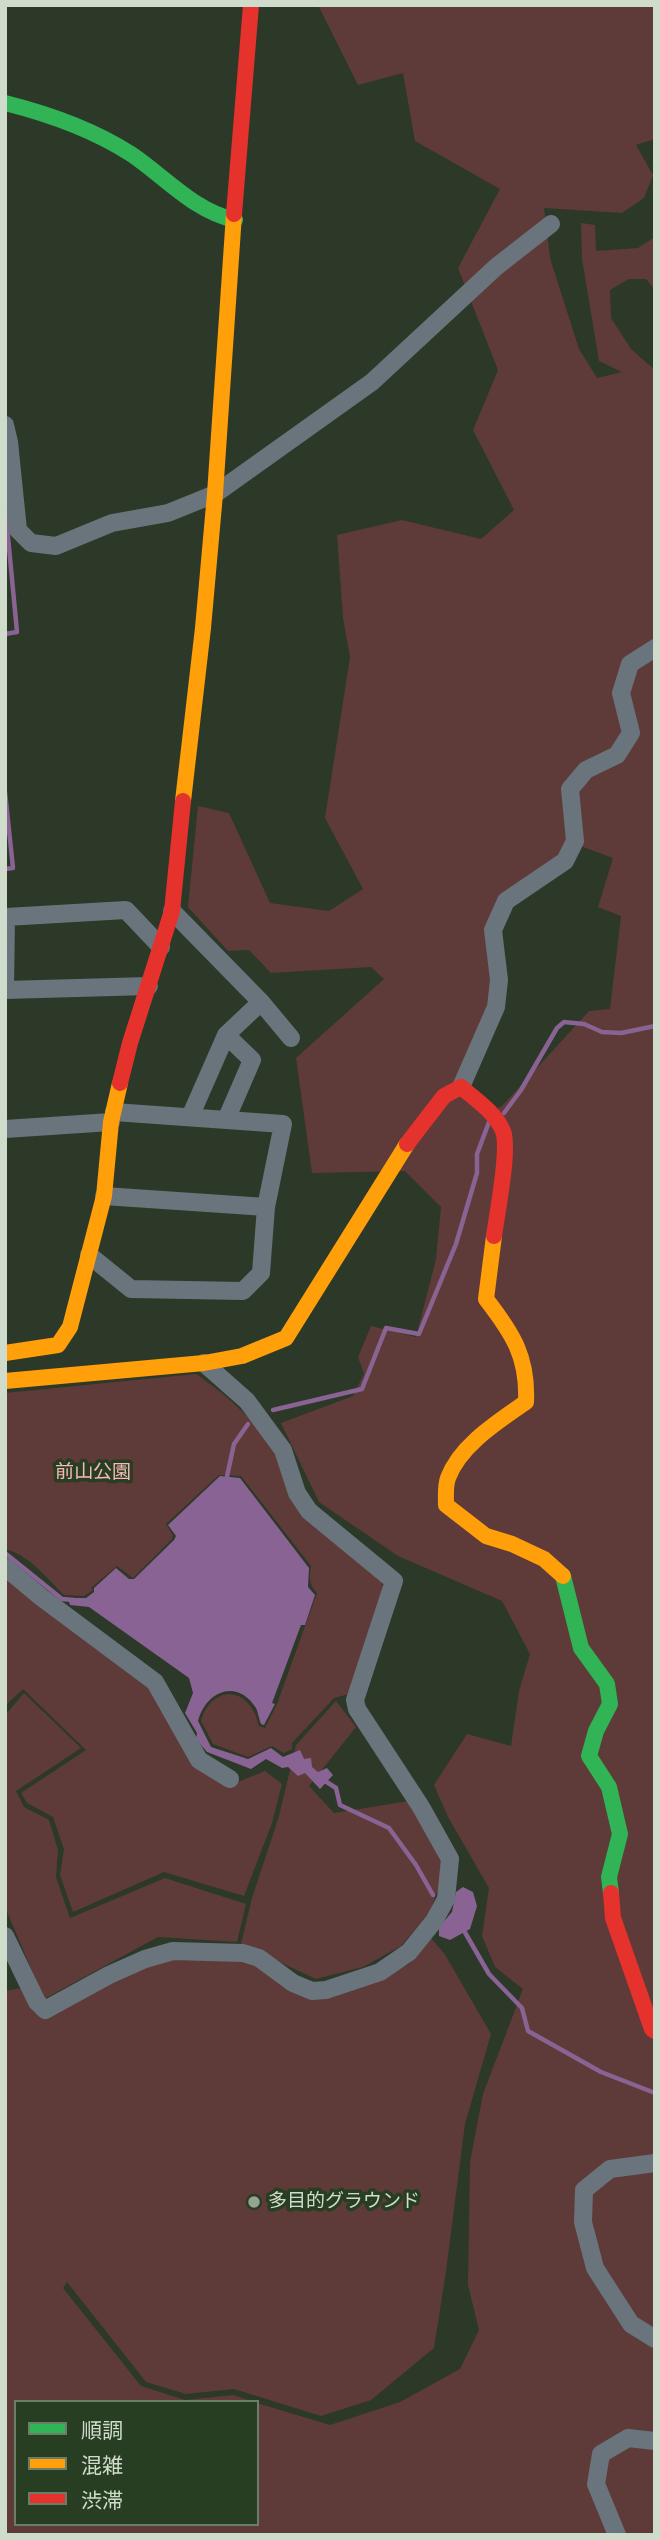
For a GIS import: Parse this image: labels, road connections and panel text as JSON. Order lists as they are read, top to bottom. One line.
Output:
{"parks":["前山公園"],"places":["多目的グラウンド"],"legend":["順調","混雑","渋滞"]}
